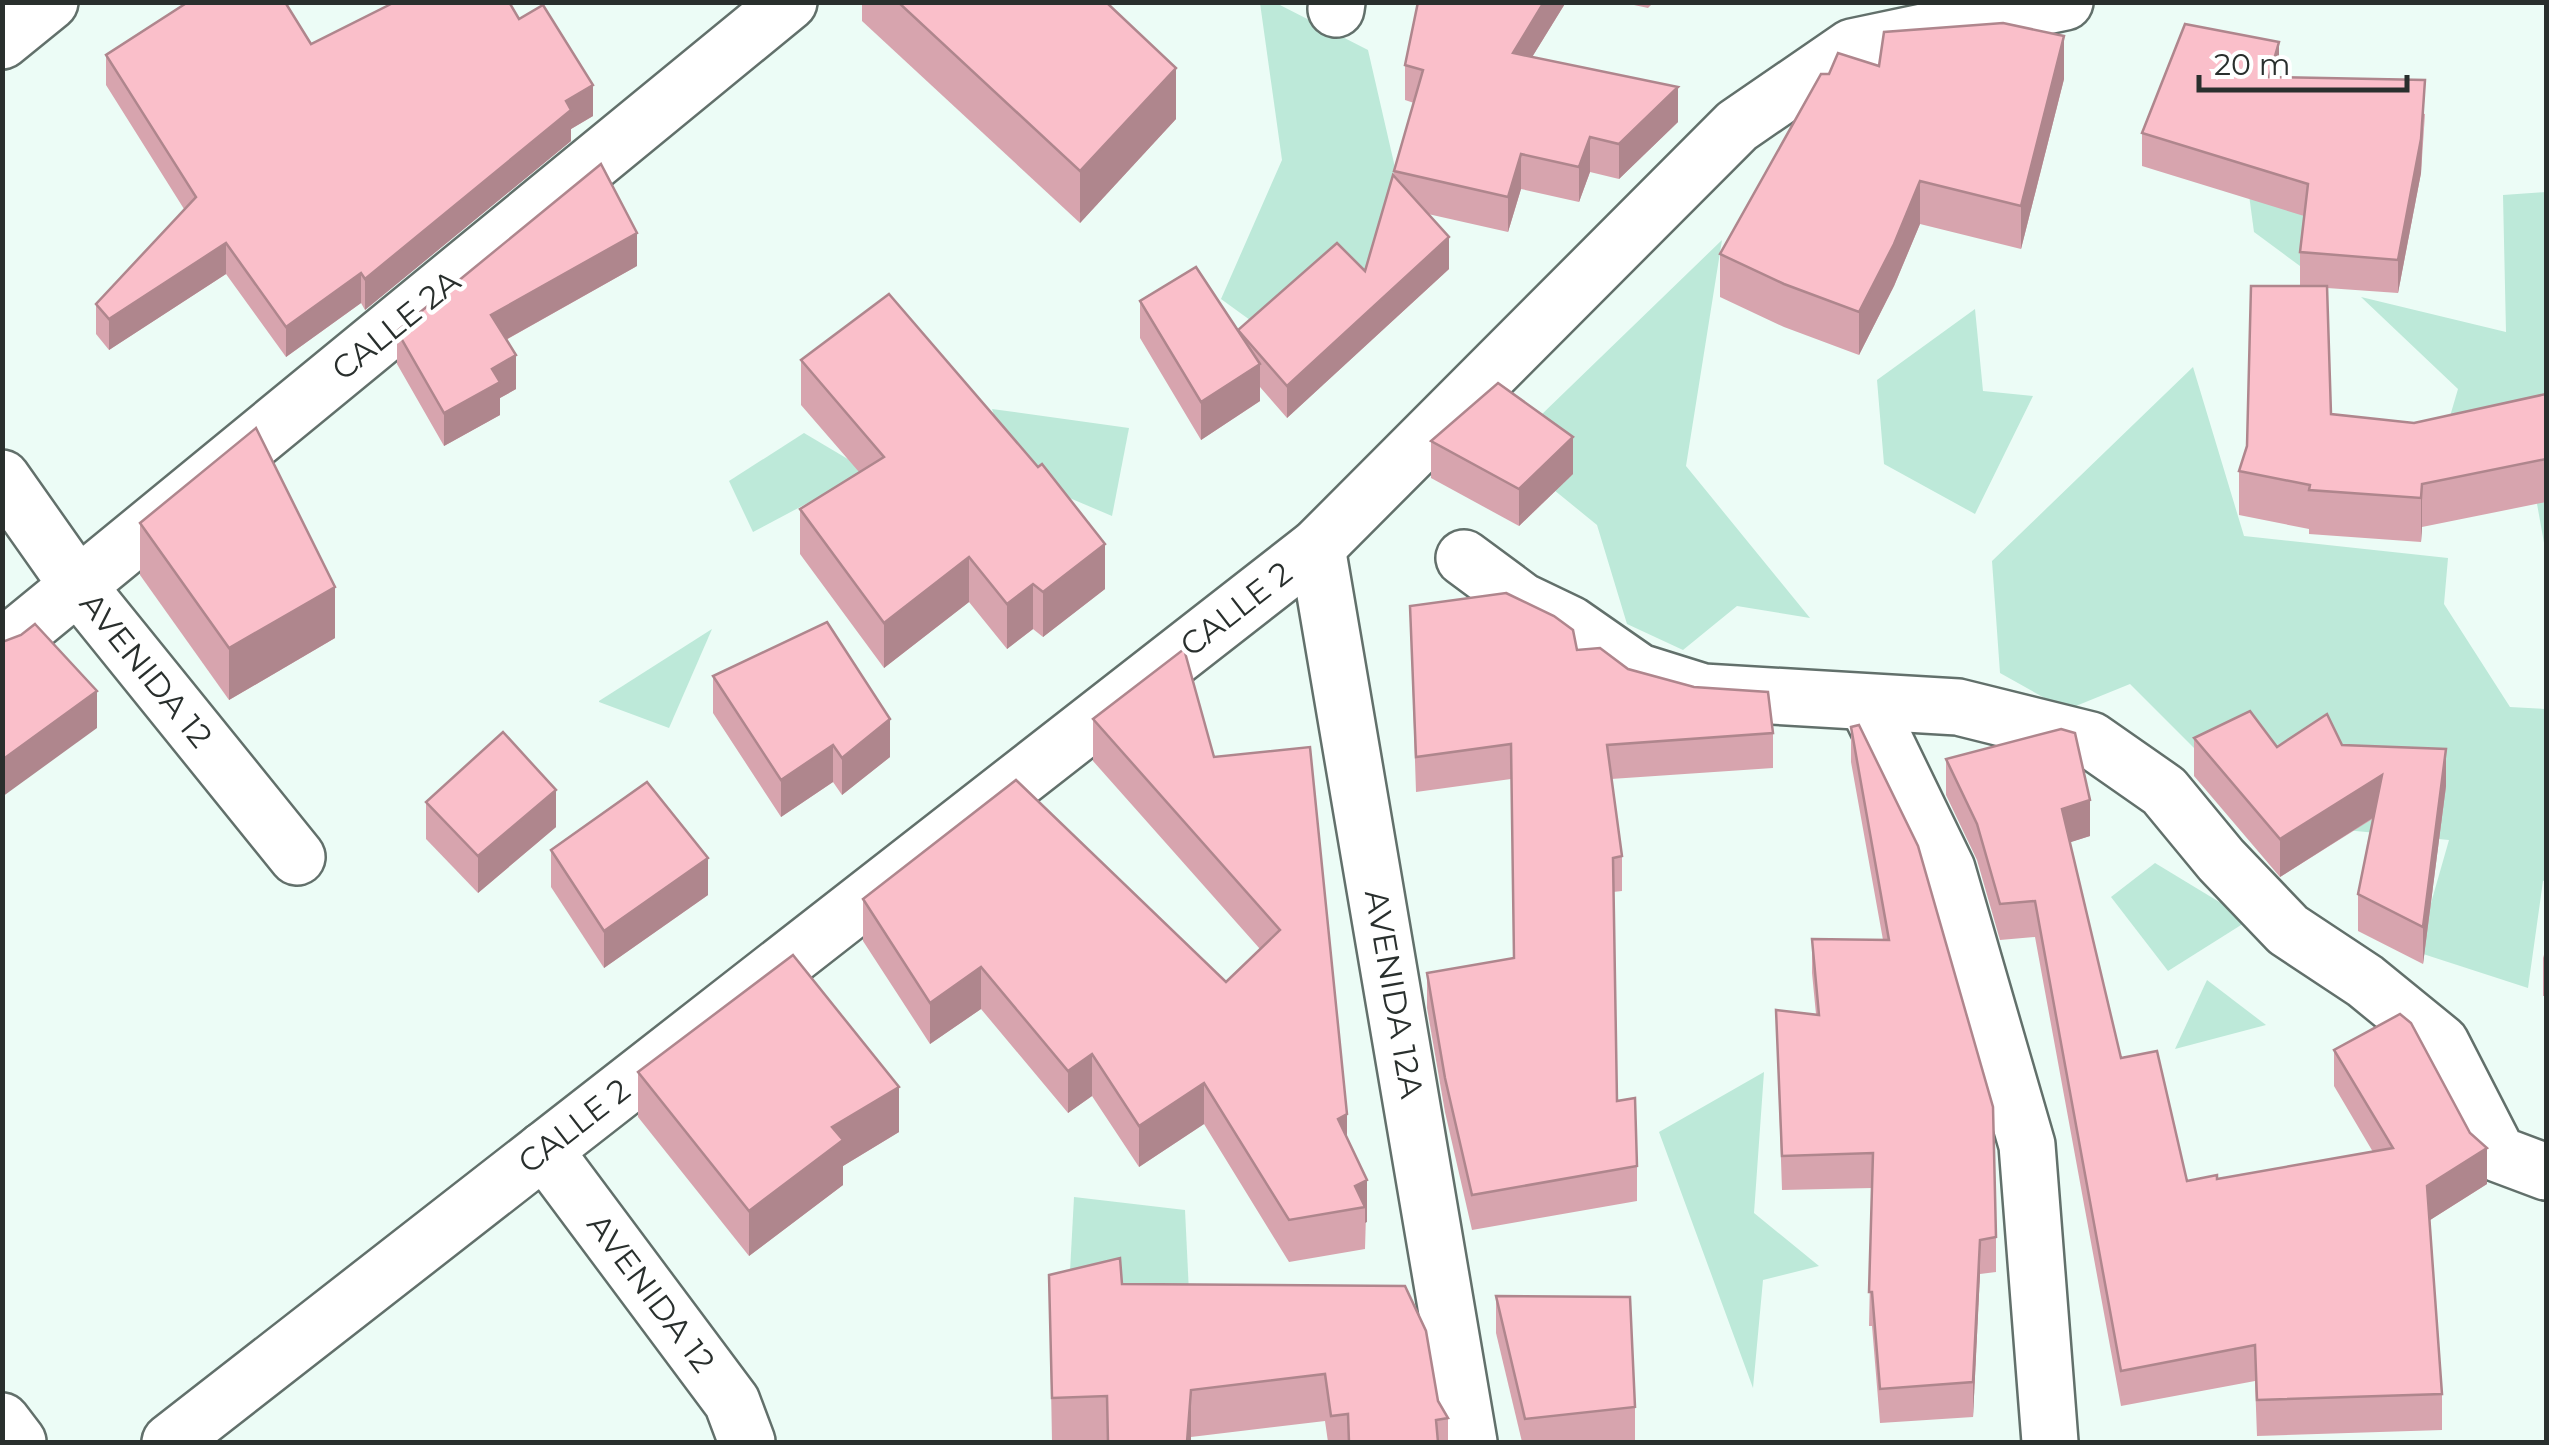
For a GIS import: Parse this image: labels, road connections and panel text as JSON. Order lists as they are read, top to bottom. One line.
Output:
{"streets":{"street":["CALLE 2A","CALLE 2","AVENIDA 12","AVENIDA 12A"]},"crossings":[["CALLE 2A","AVENIDA 12"],["CALLE 2","AVENIDA 12"],["CALLE 2","AVENIDA 12A"]],"scale_bar":"20 m"}
